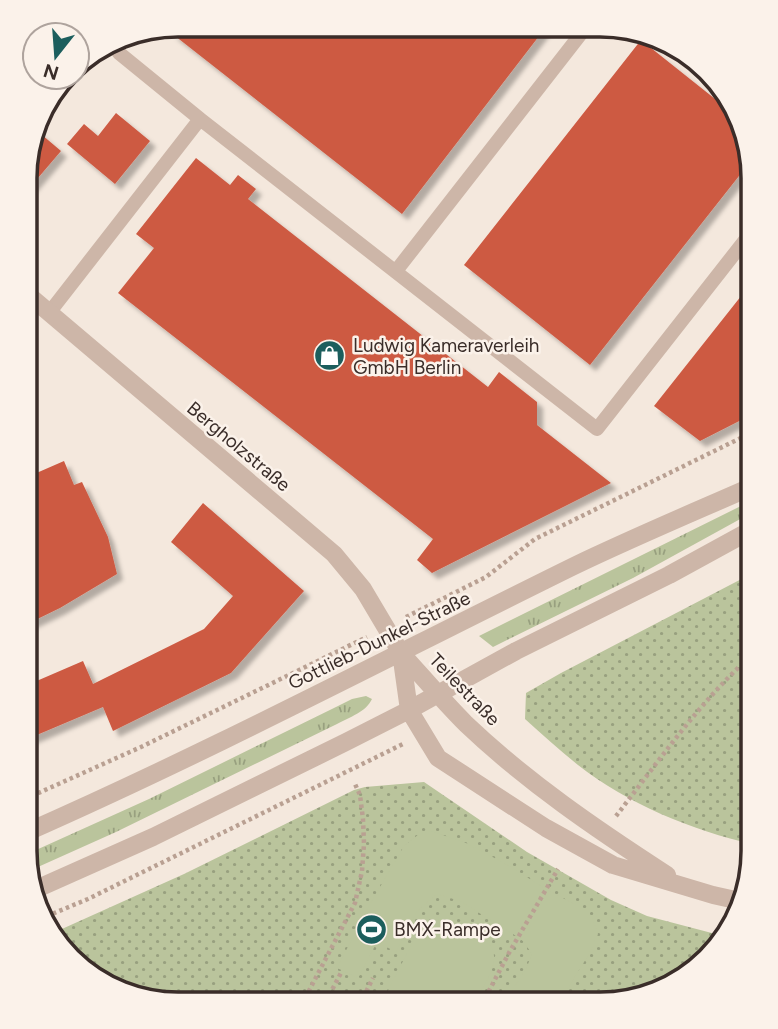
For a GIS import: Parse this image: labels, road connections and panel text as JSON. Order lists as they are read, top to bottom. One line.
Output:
{"streets":{"street":["Bergholzstraße","Gottlieb-Dunkel-Straße","Teilestraße"]},"crossings":[["Bergholzstraße","Gottlieb-Dunkel-Straße"],["Bergholzstraße","Teilestraße"],["Gottlieb-Dunkel-Straße","Teilestraße"]],"places":{"shop":["Ludwig Kameraverleih GmbH Berlin"],"sports":["BMX-Rampe"]},"north":"bottom"}
